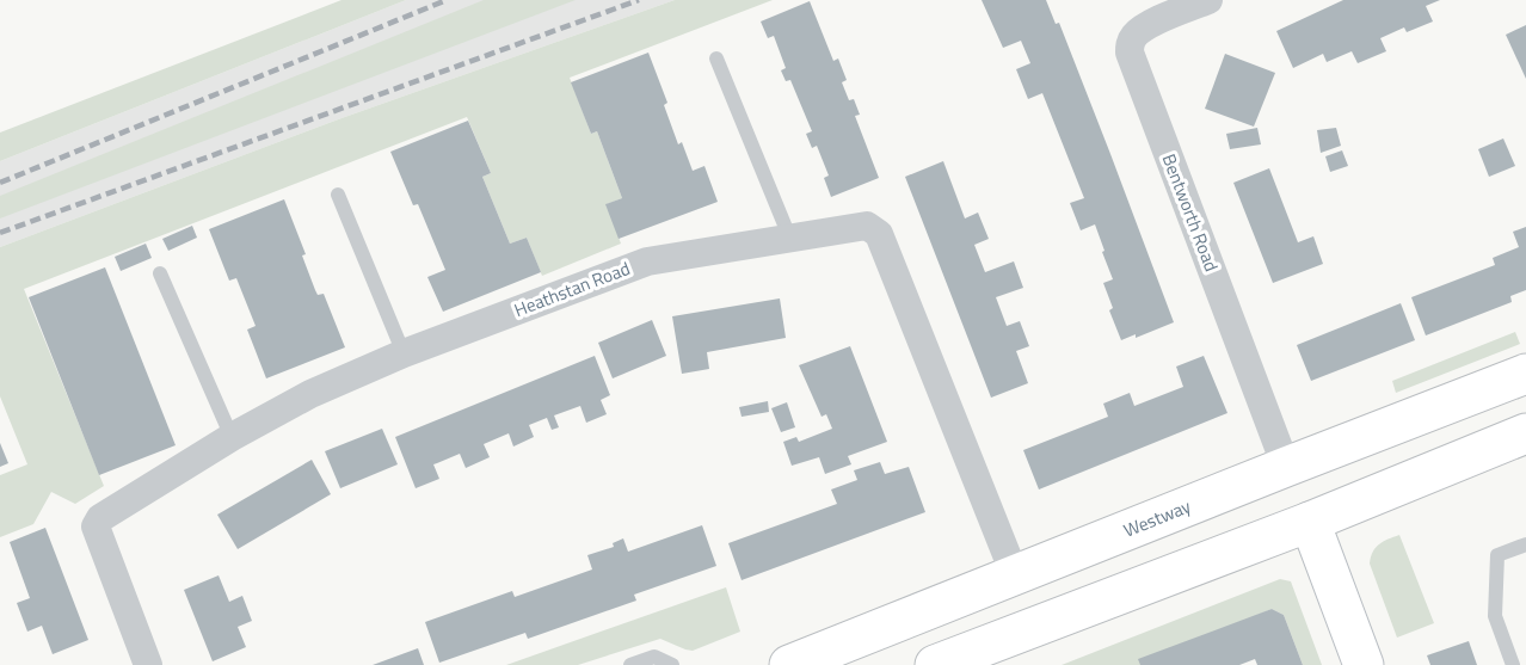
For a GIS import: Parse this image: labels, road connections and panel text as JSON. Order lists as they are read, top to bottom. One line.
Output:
{"streets":{"main road":["Westway"],"street":["Bentworth Road","Heathstan Road"]},"crossings":[["Bentworth Road","Westway"],["Heathstan Road","Westway"]]}
